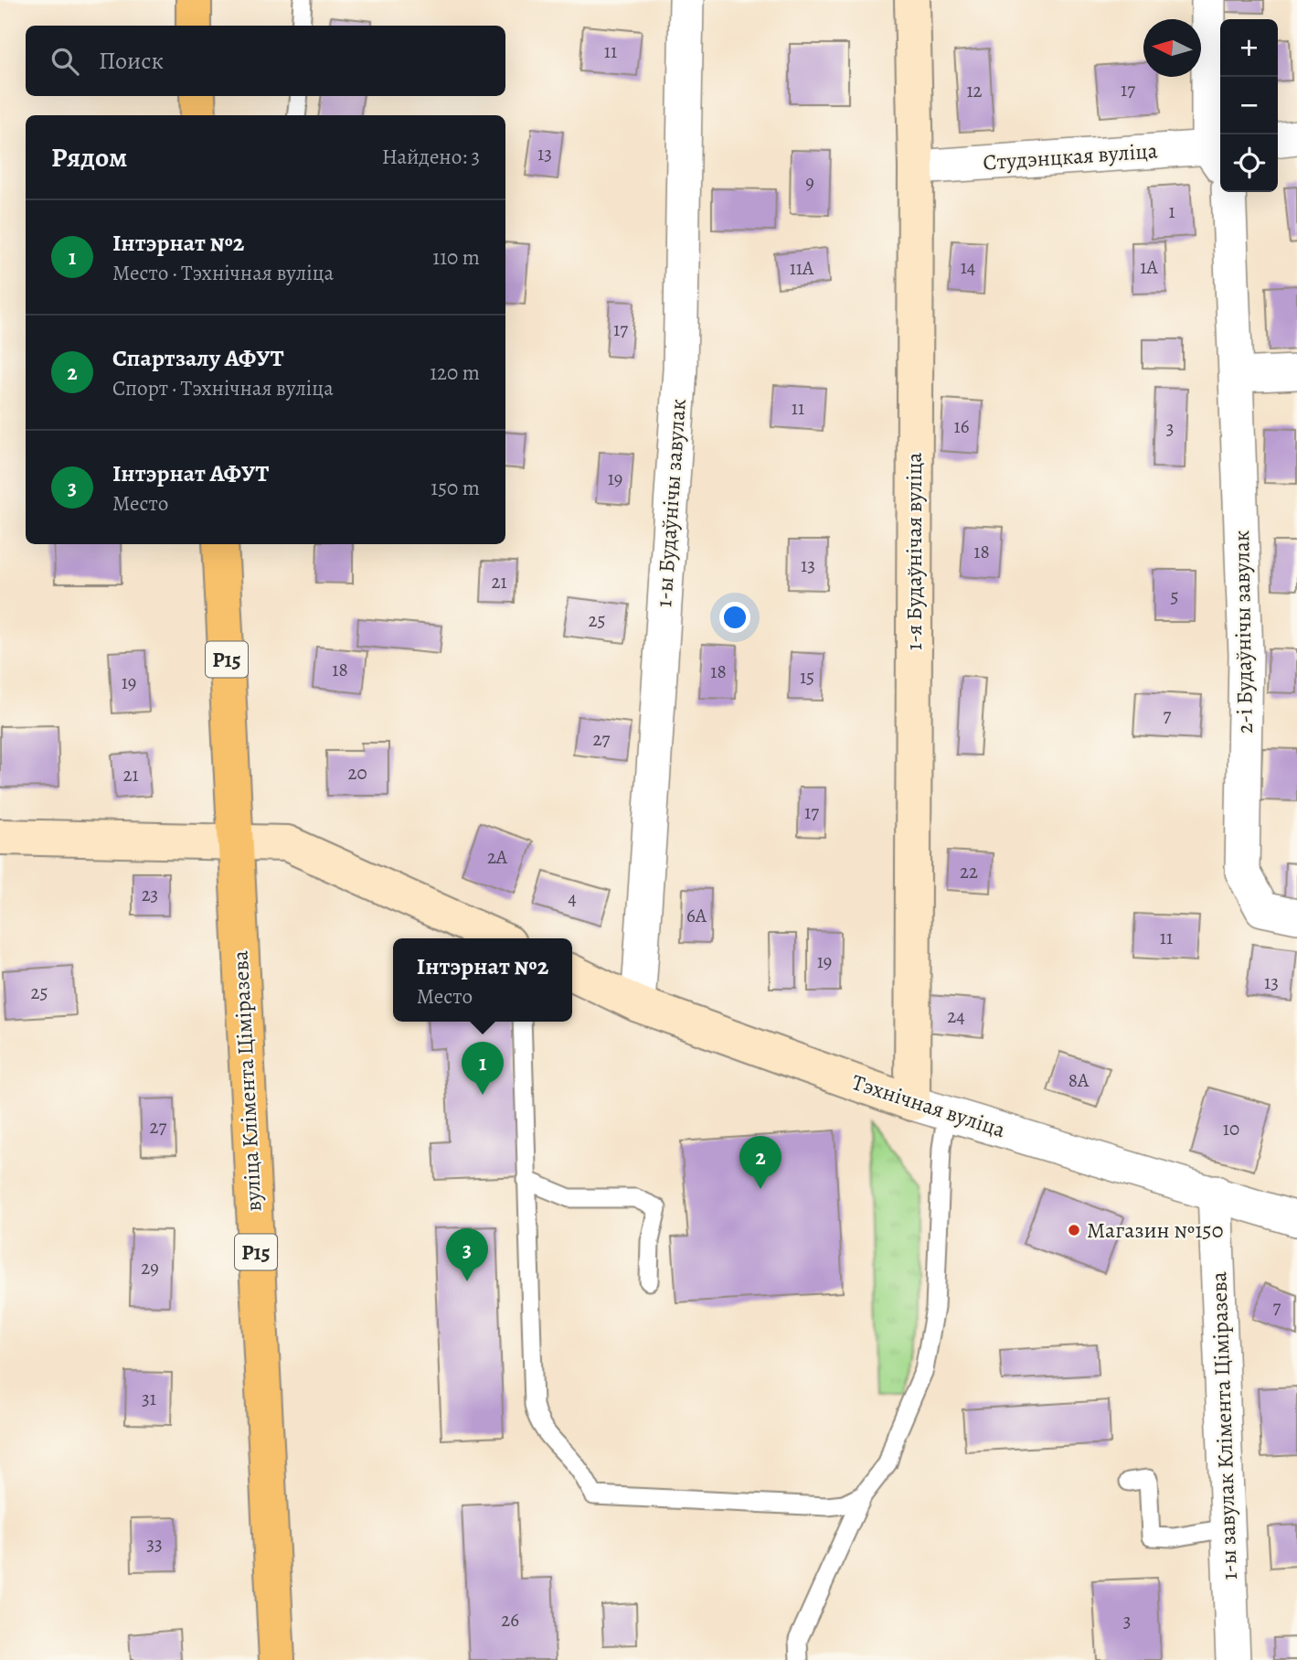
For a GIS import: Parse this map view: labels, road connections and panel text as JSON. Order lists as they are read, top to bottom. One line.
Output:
{"streets":{"main road":["Р15","вуліца Клімента Ціміразева"],"street":["Студэнцкая вуліца","1-ы Будаўнічы завулак","1-я Будаўнічая вуліца","2-і Будаўнічы завулак","Тэхнічная вуліца","1-ы завулак Клімента Ціміразева"]},"crossings":[["Студэнцкая вуліца","1-я Будаўнічая вуліца"],["1-ы Будаўнічы завулак","Тэхнічная вуліца"],["1-я Будаўнічая вуліца","Тэхнічная вуліца"],["Тэхнічная вуліца","1-ы завулак Клімента Ціміразева"]],"places":["Магазин №150"],"house_numbers":["11","17","12","13","9","1","14","1А","11А","17","11","16","3","19","18","13","21","5","25","18","18","15","19","7","27","20","21","17","2А","22","23","4","6А","11","19","13","25","24","8А","27","10","29","7","31","33","26","3"],"north":"left","page":{"map_buttons":["+","−"],"search":"Поиск","heading":["Рядом","Найдено: 3"],"list":[{"mark":"1","name":"Інтэрнат №2","note":"Место · Тэхнічная вуліца","value":"110 m"},{"mark":"2","name":"Спартзалу АФУТ","note":"Спорт · Тэхнічная вуліца","value":"120 m"},{"mark":"3","name":"Інтэрнат АФУТ","note":"Место","value":"150 m"}],"popup":["Інтэрнат №2","Место"],"pins":["1","2","3"]}}
